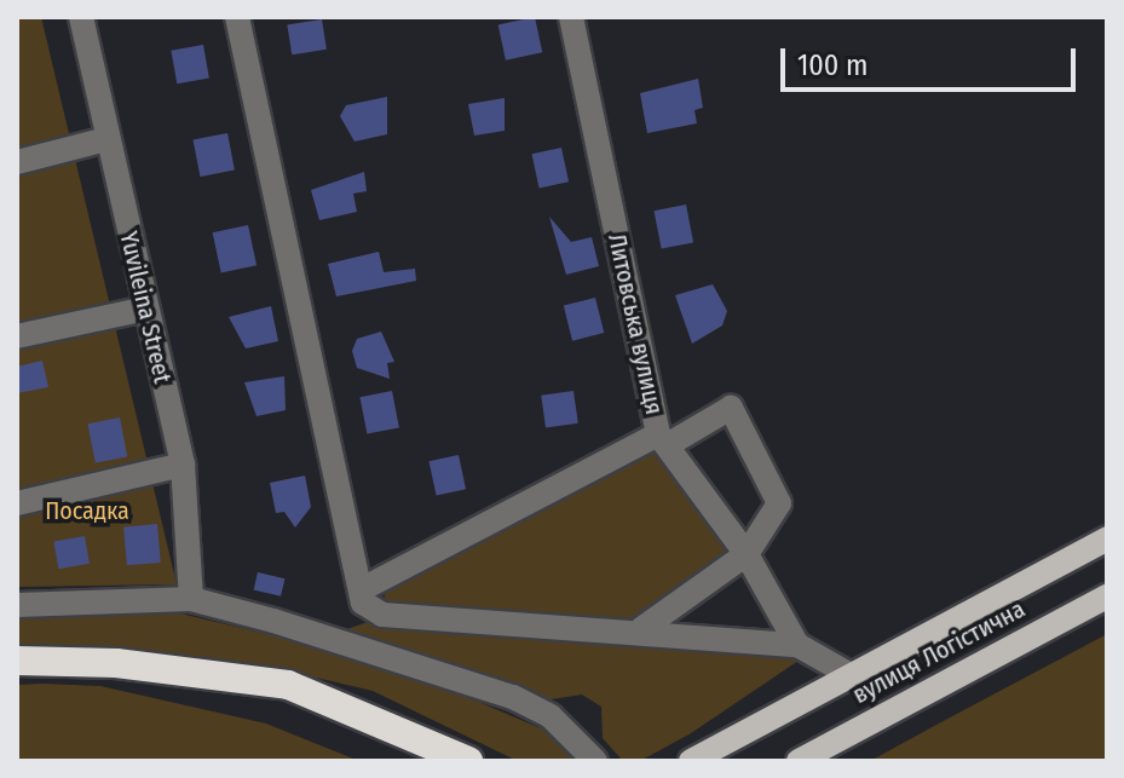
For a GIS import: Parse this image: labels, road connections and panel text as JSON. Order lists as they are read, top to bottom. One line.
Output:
{"streets":{"main road":["вулиця Логістична"],"street":["Yuvileina Street","Литовська вулиця"]},"parks":["Посадка"],"scale_bar":"100 m"}
